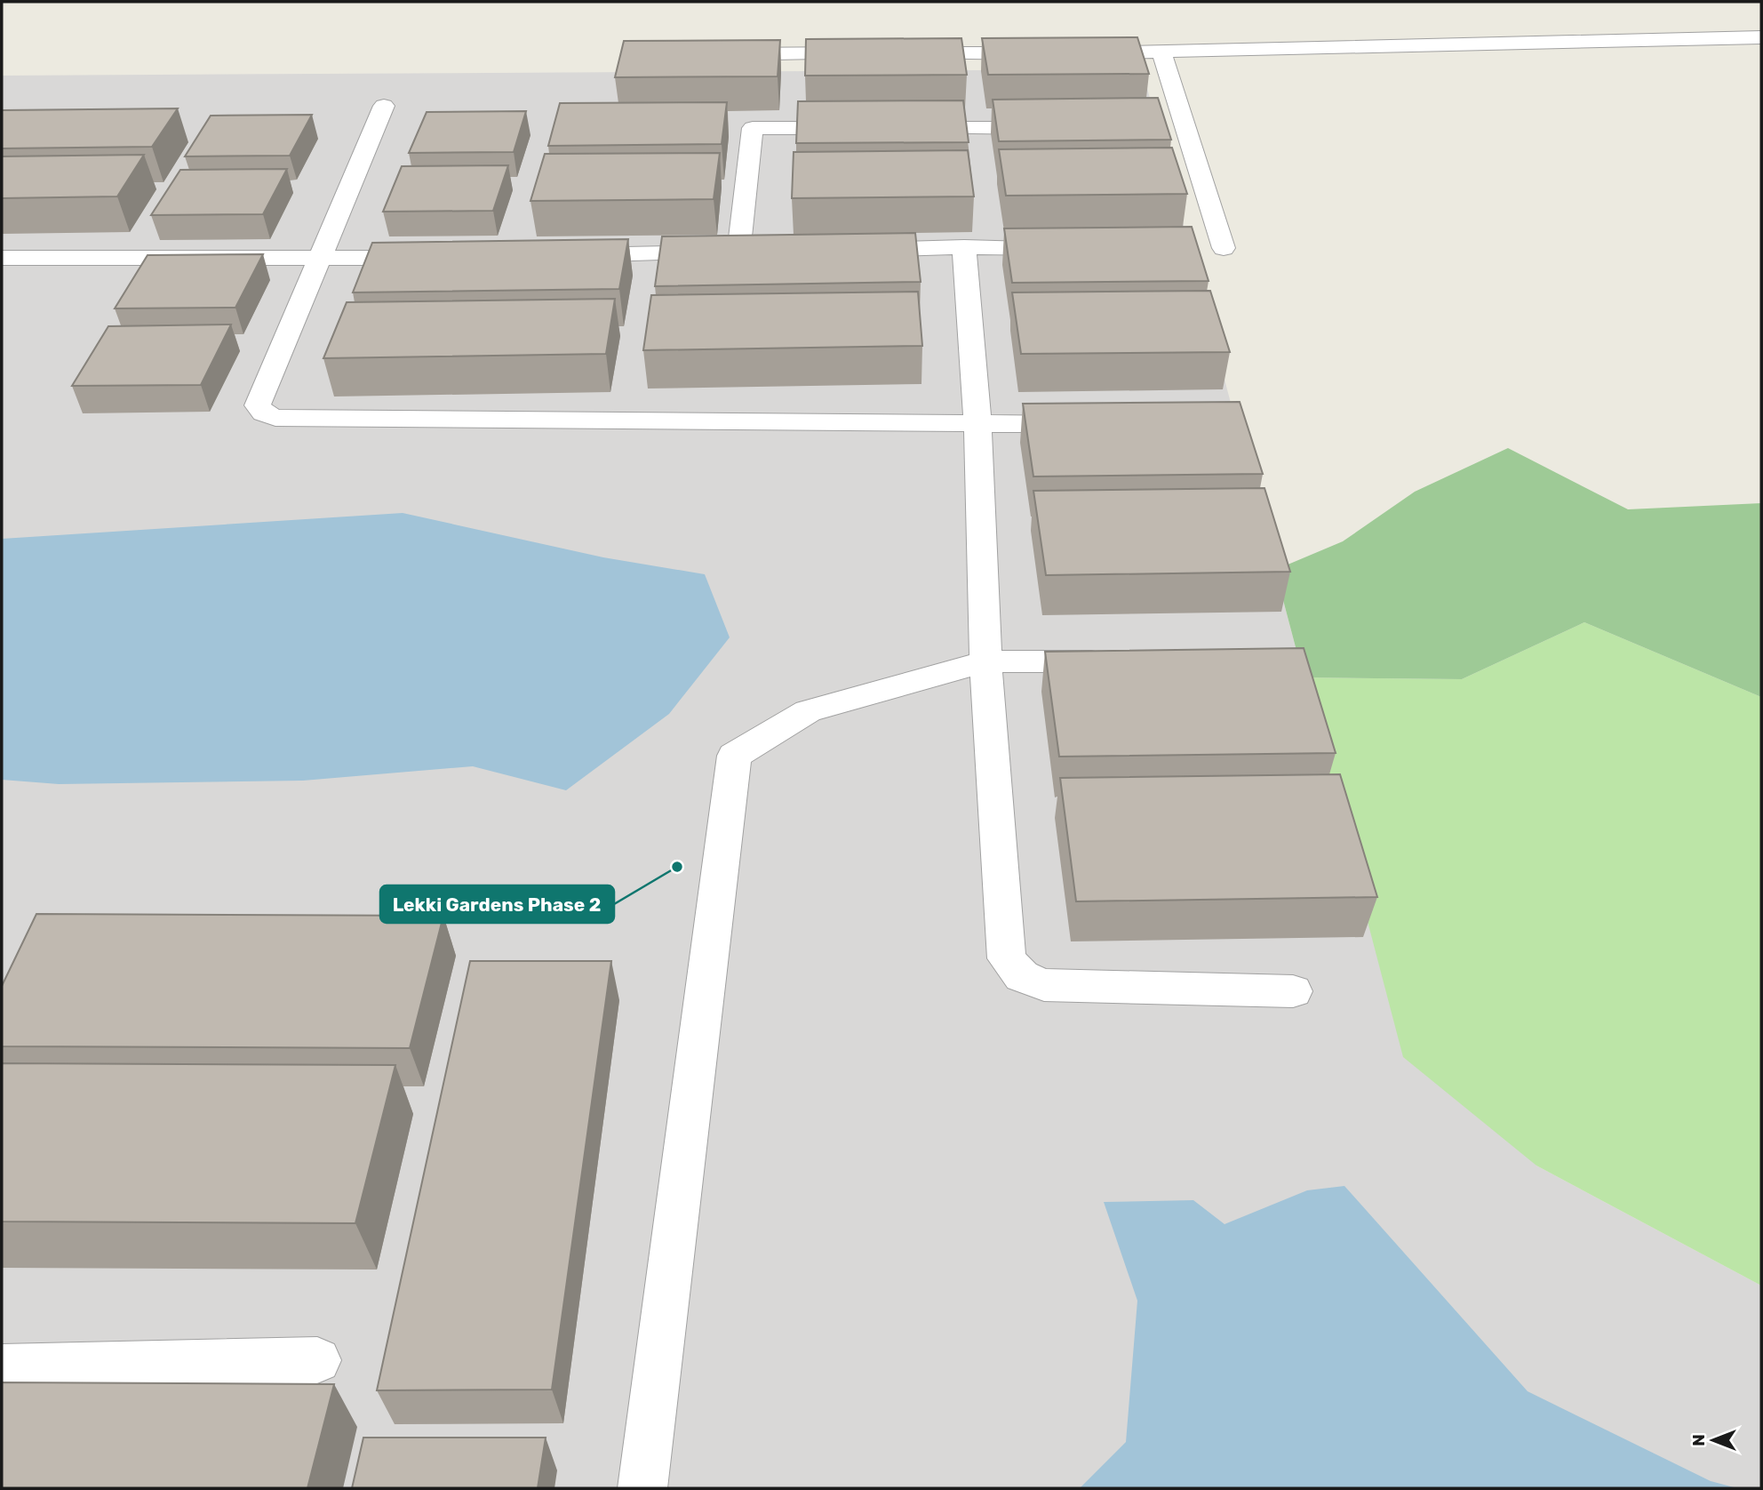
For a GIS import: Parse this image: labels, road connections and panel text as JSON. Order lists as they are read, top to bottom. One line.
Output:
{"places":["Lekki Gardens Phase 2"],"north":"left"}
